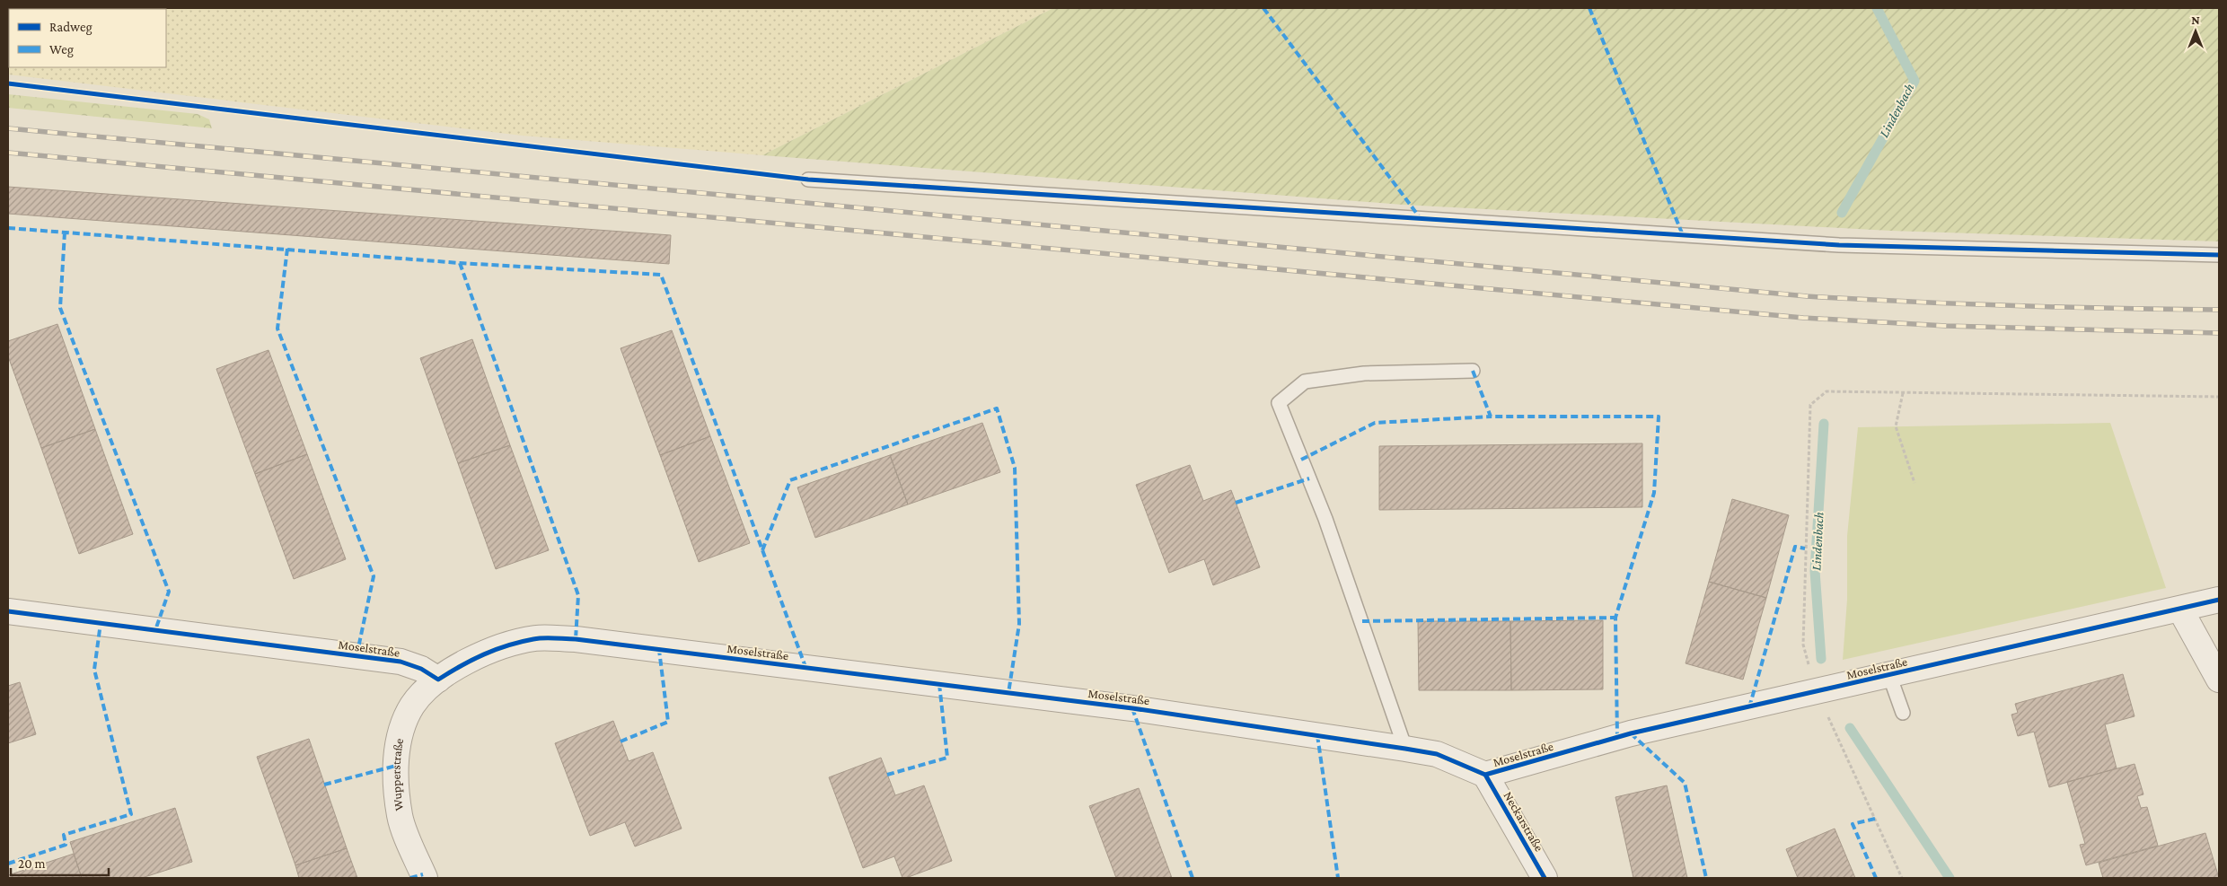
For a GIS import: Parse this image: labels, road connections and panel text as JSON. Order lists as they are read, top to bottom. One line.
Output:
{"streets":{"street":["Moselstraße","Wupperstraße","Neckarstraße"]},"crossings":[["Moselstraße","Wupperstraße"],["Moselstraße","Neckarstraße"]],"water":["Lindenbach"],"legend":["Radweg","Weg"],"scale_bar":"20 m","north":"top"}
